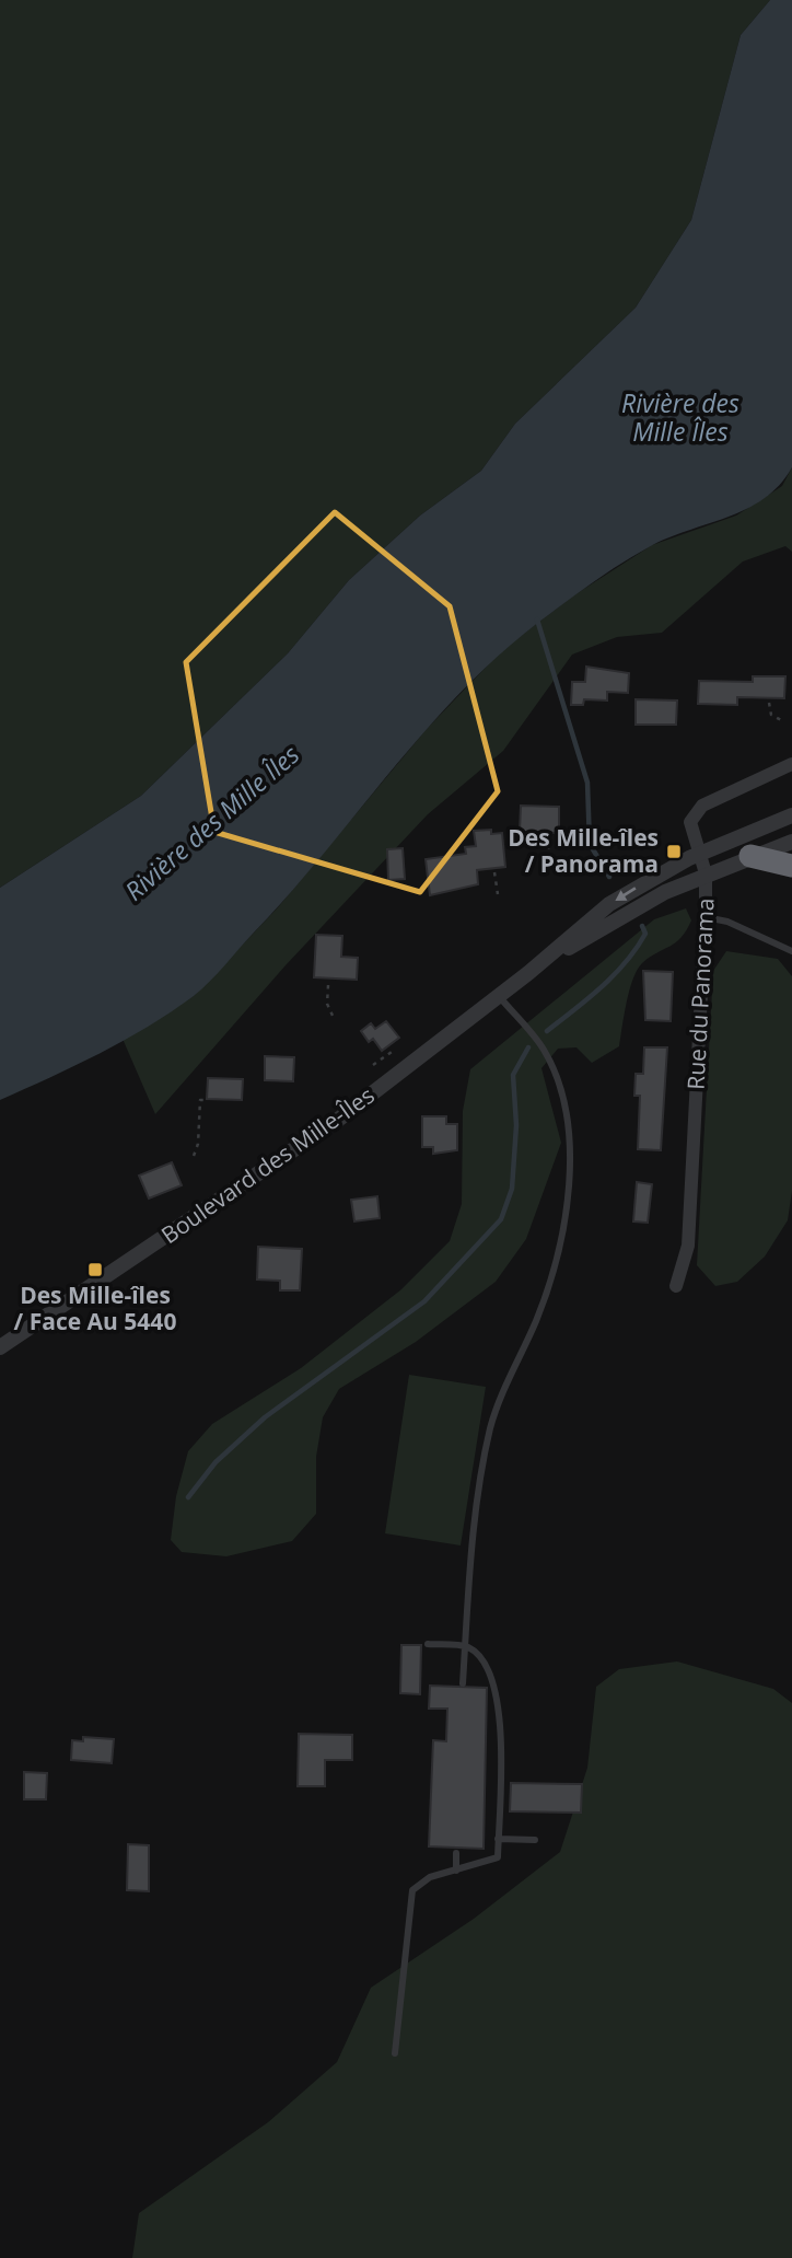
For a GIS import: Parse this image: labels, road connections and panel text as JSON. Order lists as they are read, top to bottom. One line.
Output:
{"streets":{"street":["Rue du Panorama","Boulevard des Mille-Îles"]},"crossings":[["Rue du Panorama","Boulevard des Mille-Îles"]],"water":["Rivière des Mille Îles"],"places":{"transit":["Des Mille-îles / Panorama","Des Mille-îles / Face Au 5440"]}}
